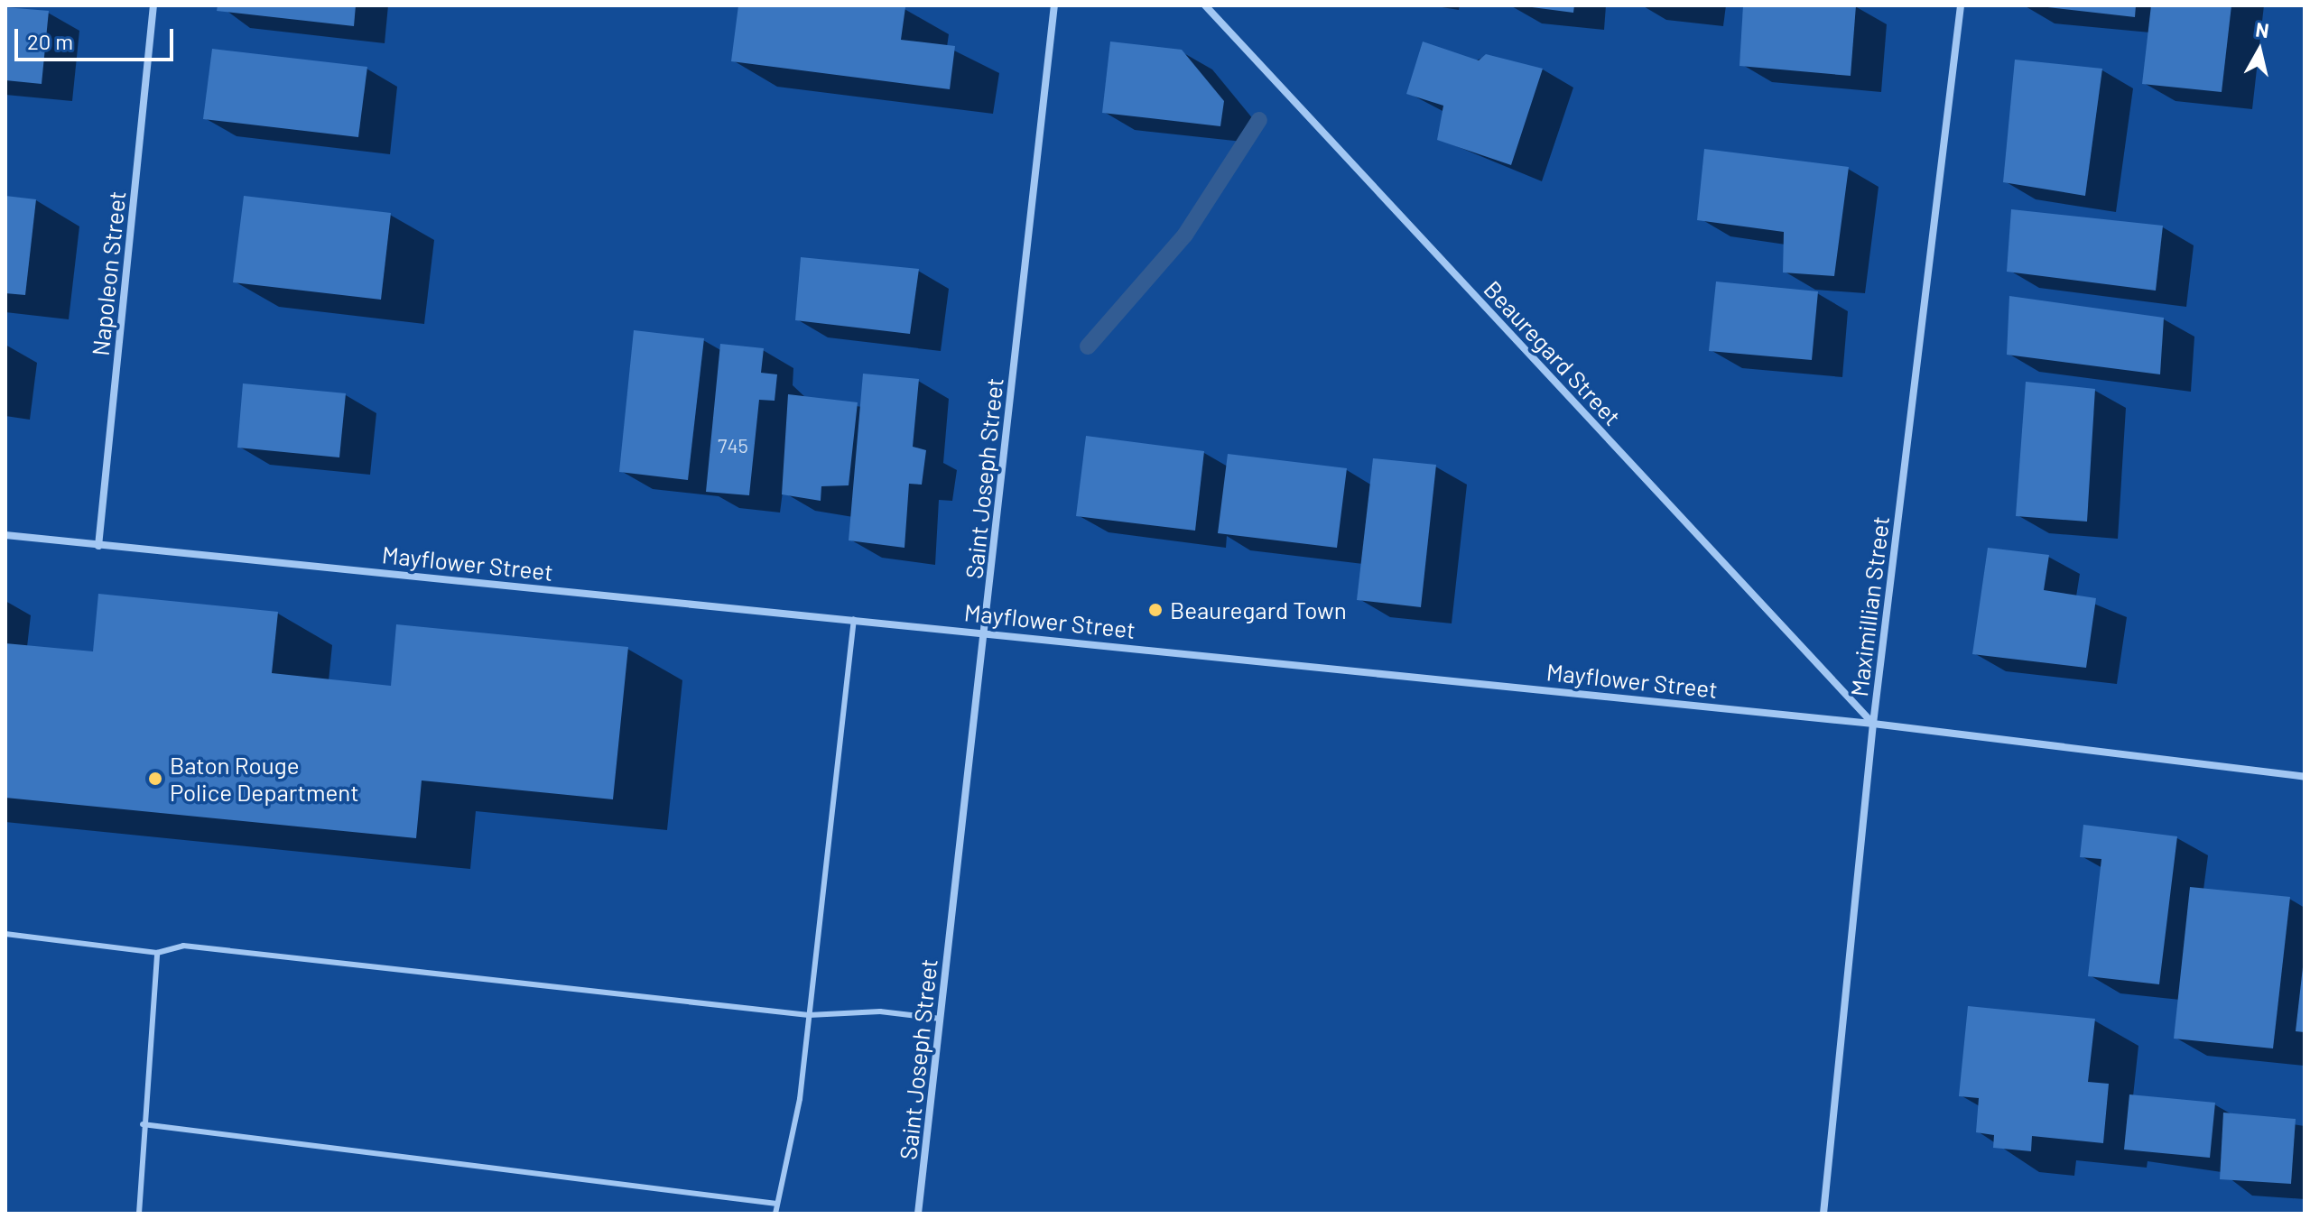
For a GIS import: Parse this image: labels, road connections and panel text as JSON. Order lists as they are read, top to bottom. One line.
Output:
{"streets":{"street":["Napoleon Street","Beauregard Street","Saint Joseph Street","Mayflower Street","Maximillian Street"]},"crossings":[["Napoleon Street","Mayflower Street"],["Beauregard Street","Mayflower Street"],["Beauregard Street","Maximillian Street"],["Saint Joseph Street","Mayflower Street"],["Mayflower Street","Maximillian Street"]],"places":["Beauregard Town","Baton Rouge Police Department"],"house_numbers":["745"],"scale_bar":"20 m","north":"top"}
